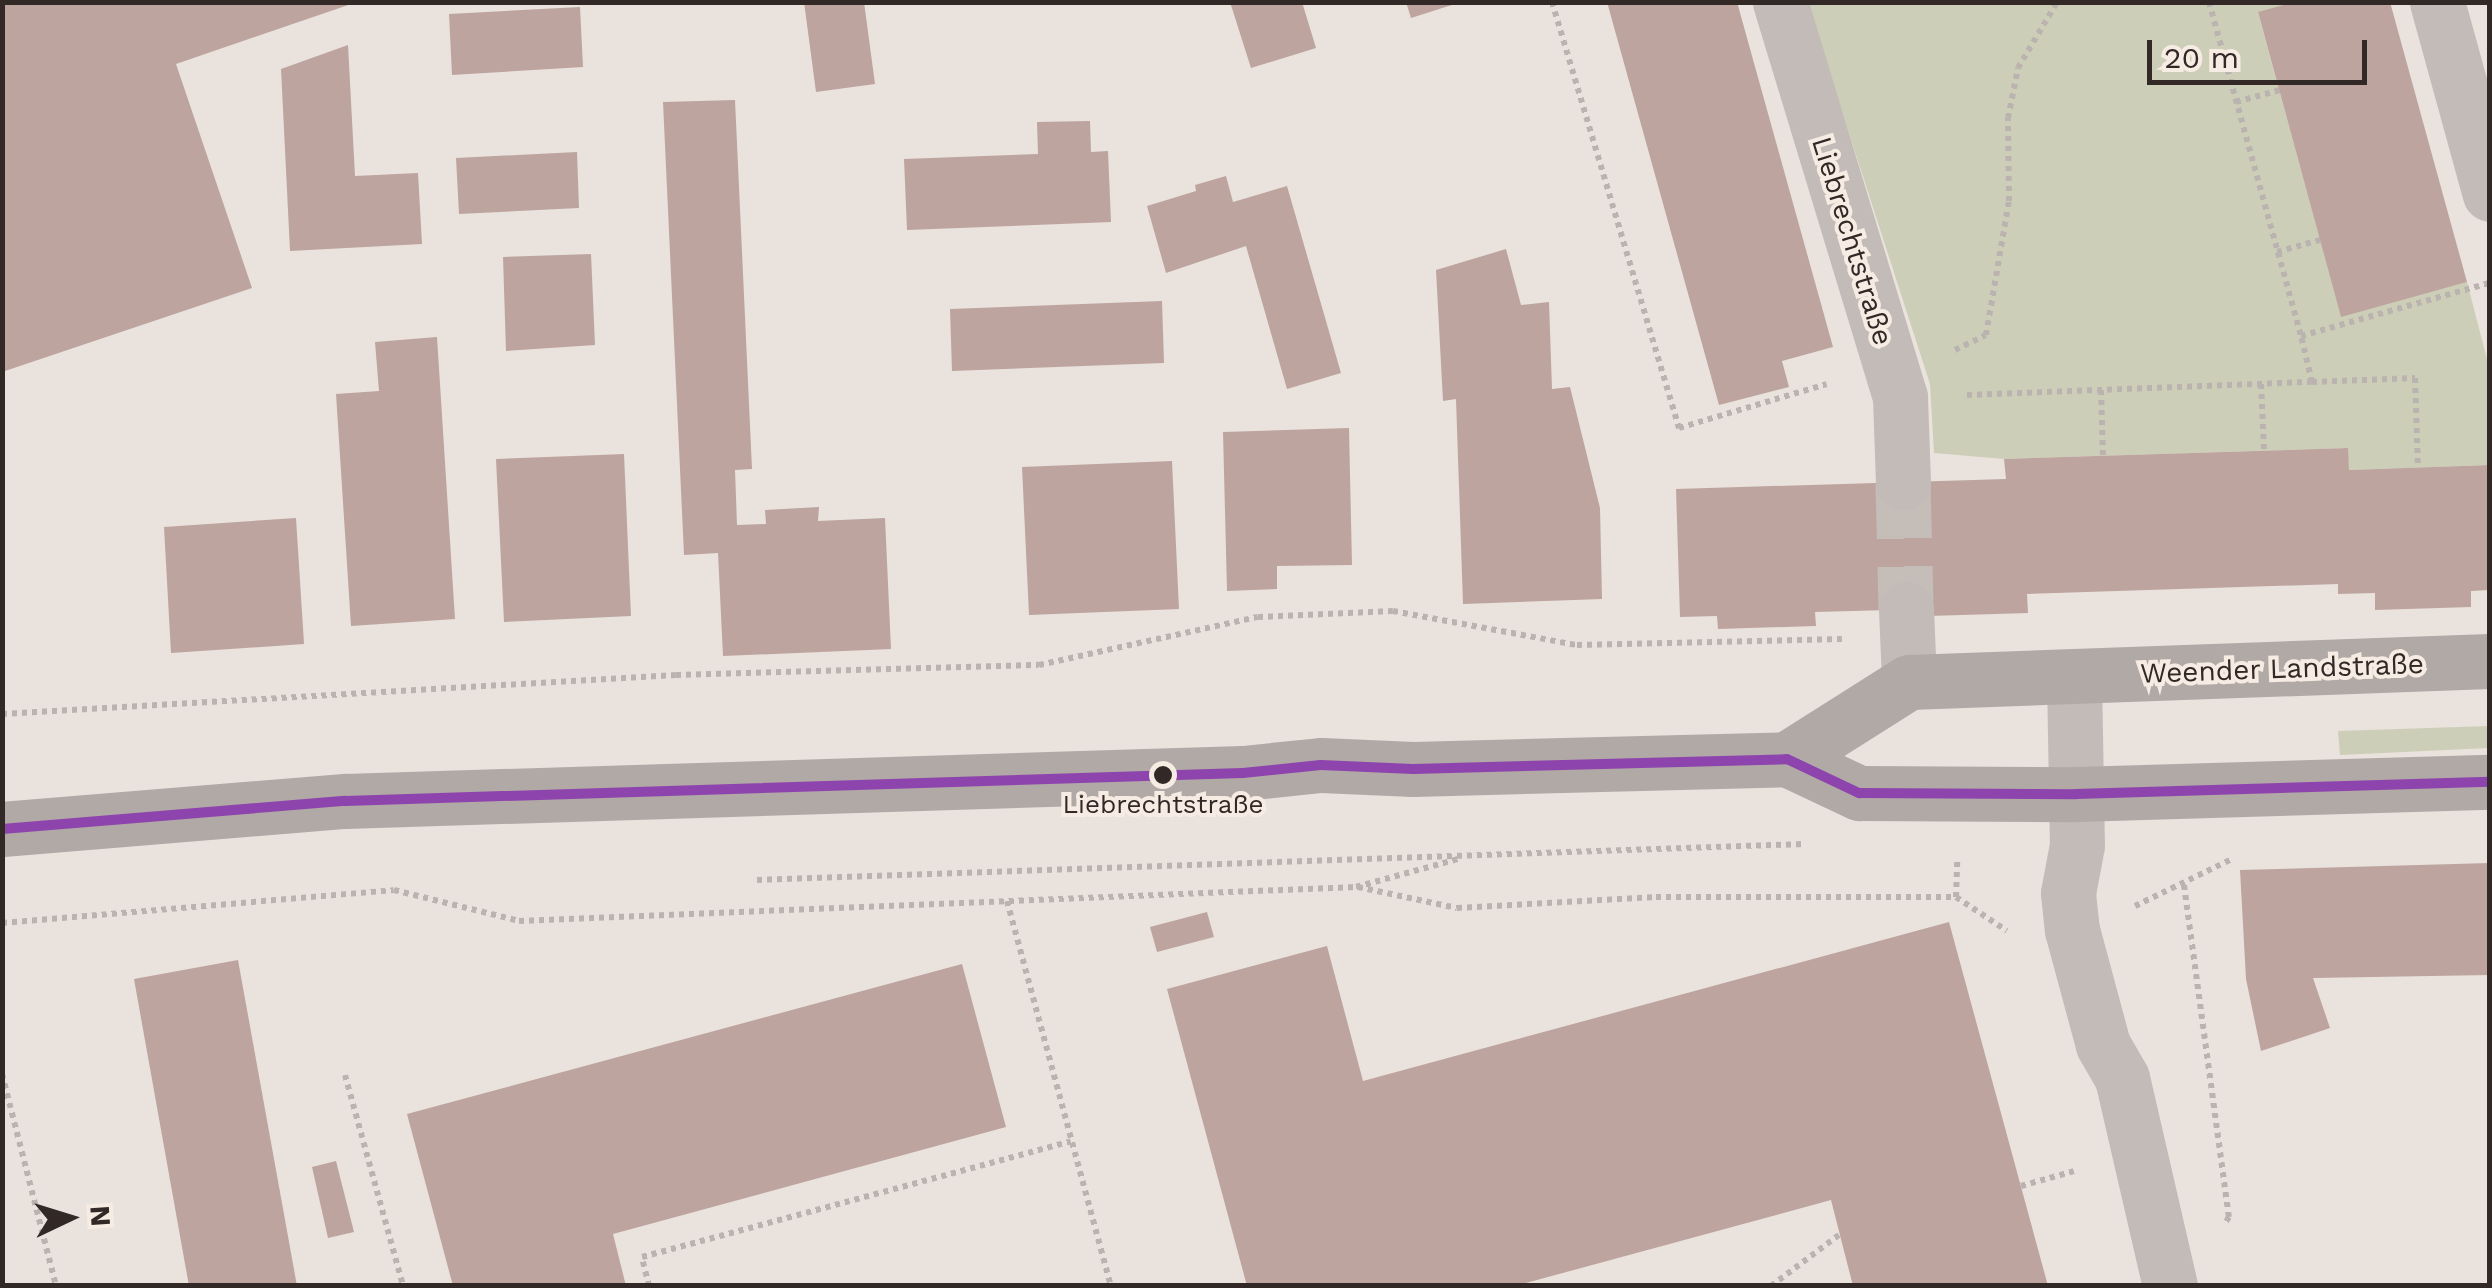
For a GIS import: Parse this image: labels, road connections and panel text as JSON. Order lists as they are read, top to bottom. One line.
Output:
{"streets":{"main road":["Weender Landstraße"],"street":["Liebrechtstraße"]},"places":["Liebrechtstraße"],"scale_bar":"20 m","north":"right"}
